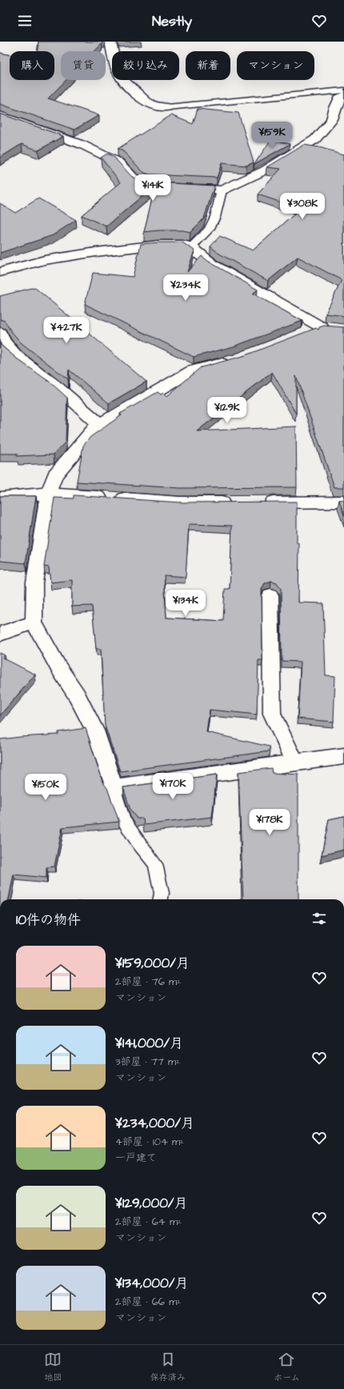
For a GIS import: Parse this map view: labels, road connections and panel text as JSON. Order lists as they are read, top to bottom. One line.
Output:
{"page":{"header":"Nestly","chip":["購入","賃貸","絞り込み","新着","マンション"],"price":["¥159K","¥141K","¥308K","¥234K","¥427K","¥129K","¥134K","¥170K","¥150K","¥178K"],"heading":"10件の物件","list":[{"name":"¥159,000/月","note":"2部屋 · 76 m² · マンション"},{"name":"¥141,000/月","note":"3部屋 · 77 m² · マンション"},{"name":"¥234,000/月","note":"4部屋 · 104 m² · 一戸建て"},{"name":"¥129,000/月","note":"2部屋 · 64 m² · マンション"},{"name":"¥134,000/月","note":"2部屋 · 66 m² · マンション"}],"tabs":["地図","保存済み","ホーム"]}}
